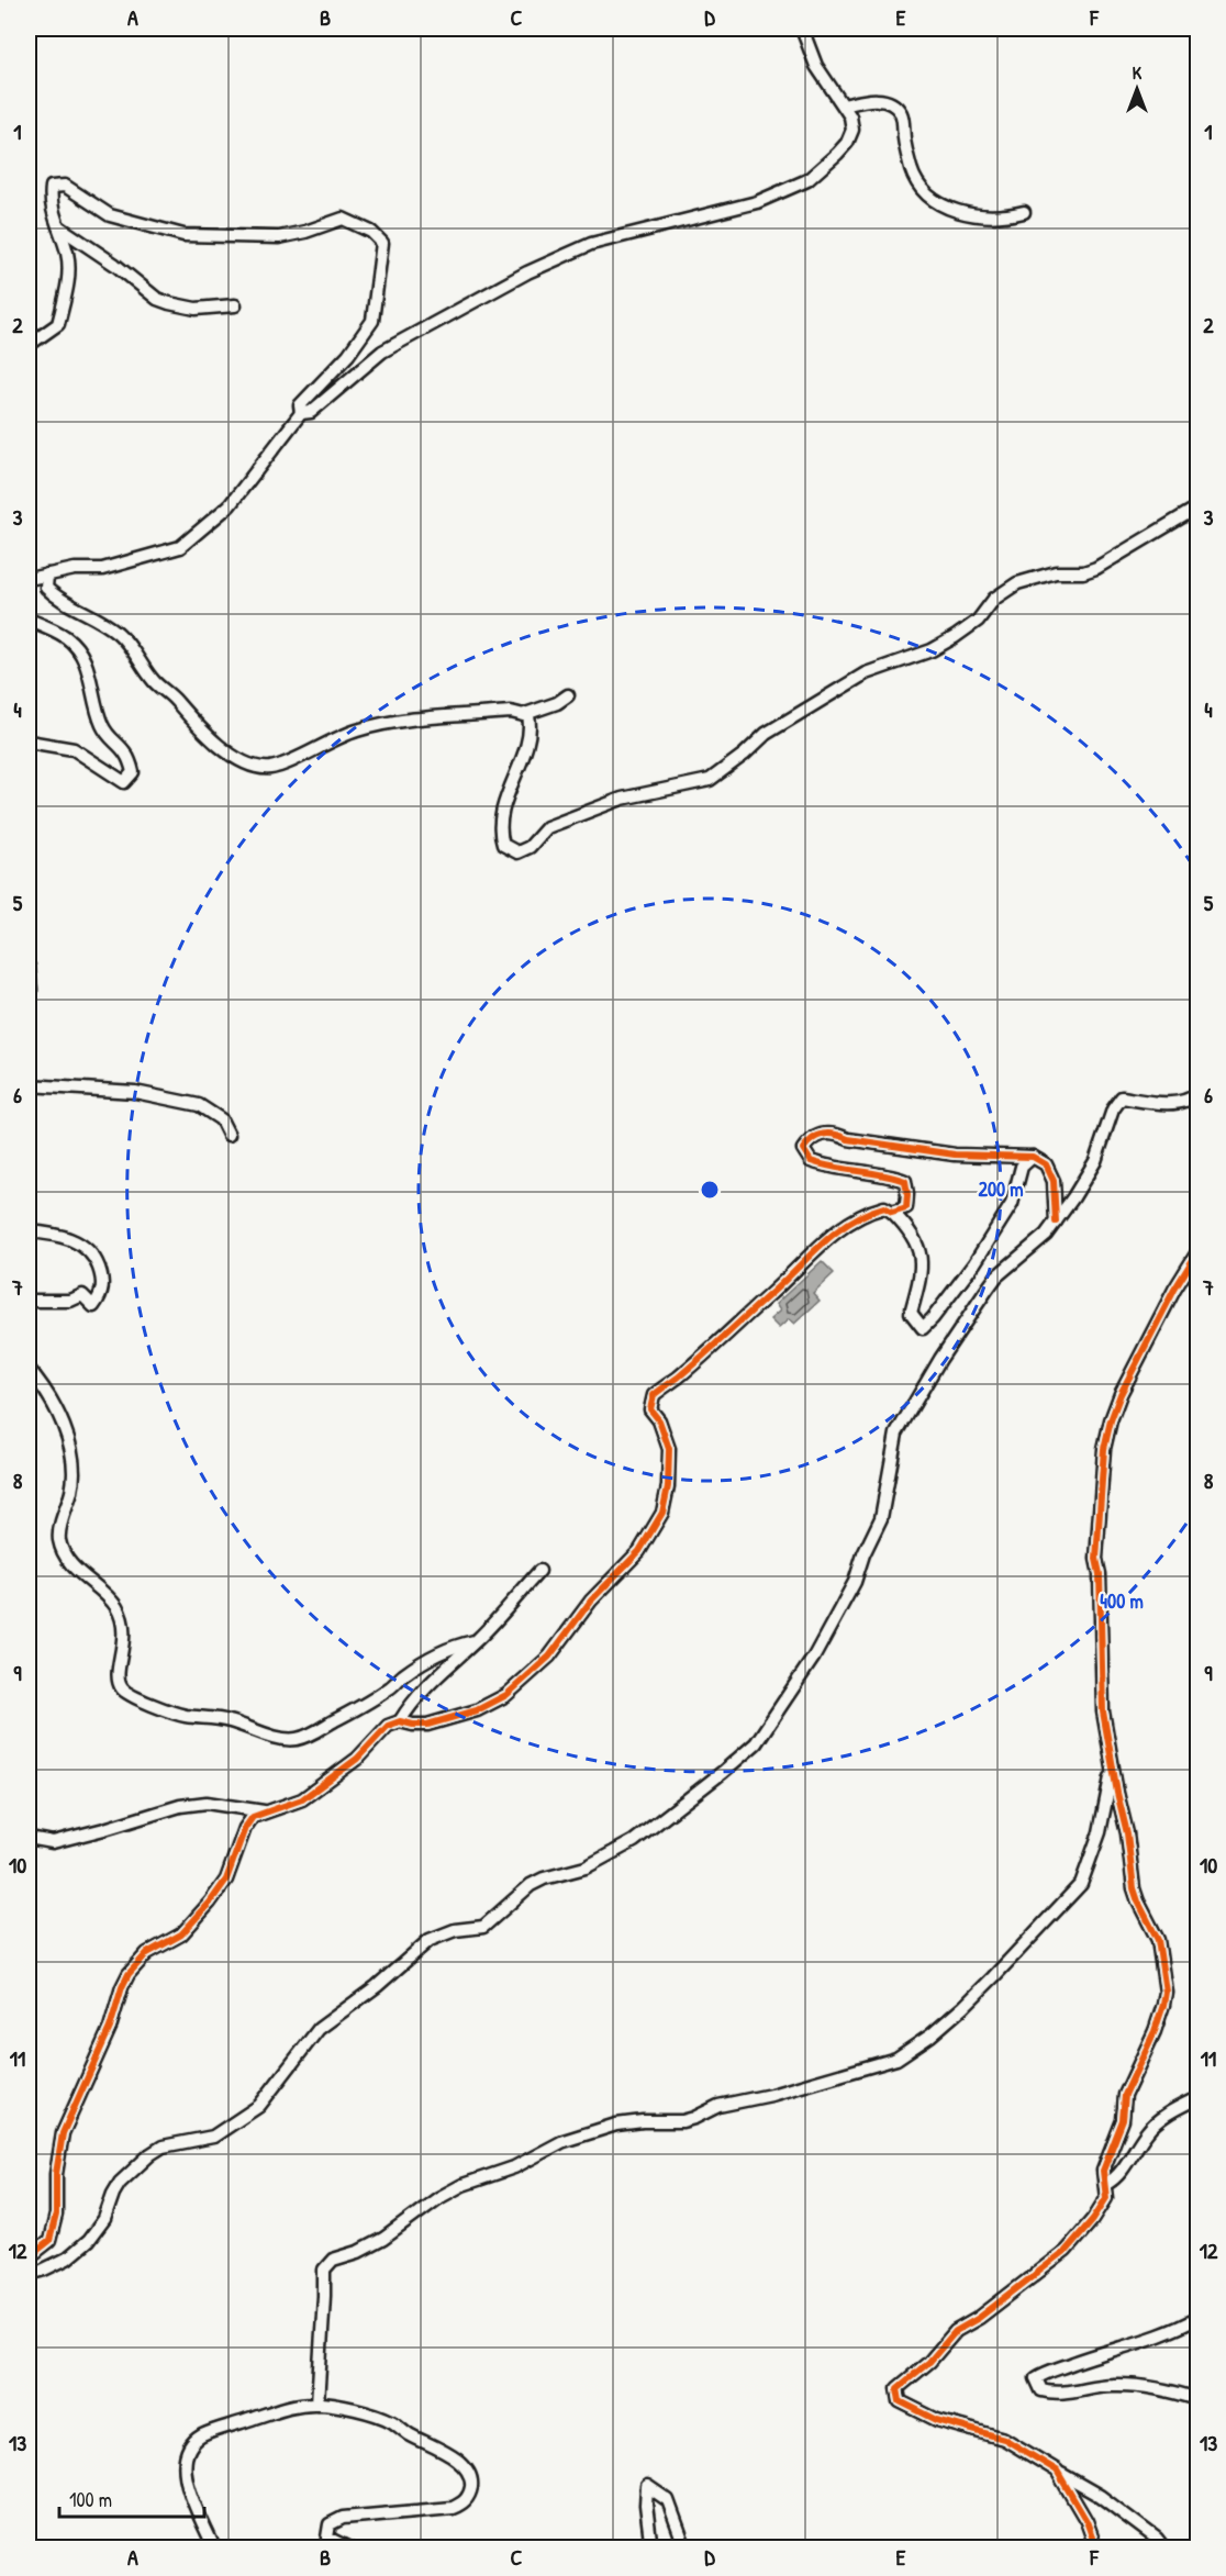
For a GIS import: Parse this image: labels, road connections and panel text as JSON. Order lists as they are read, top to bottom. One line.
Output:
{"scale_bar":"100 m","north":"top","grid":{"columns":["A","B","C","D","E","F"],"rows":["1","2","3","4","5","6","7","8","9","10","11","12","13"]},"rings":["200 m","400 m"]}
